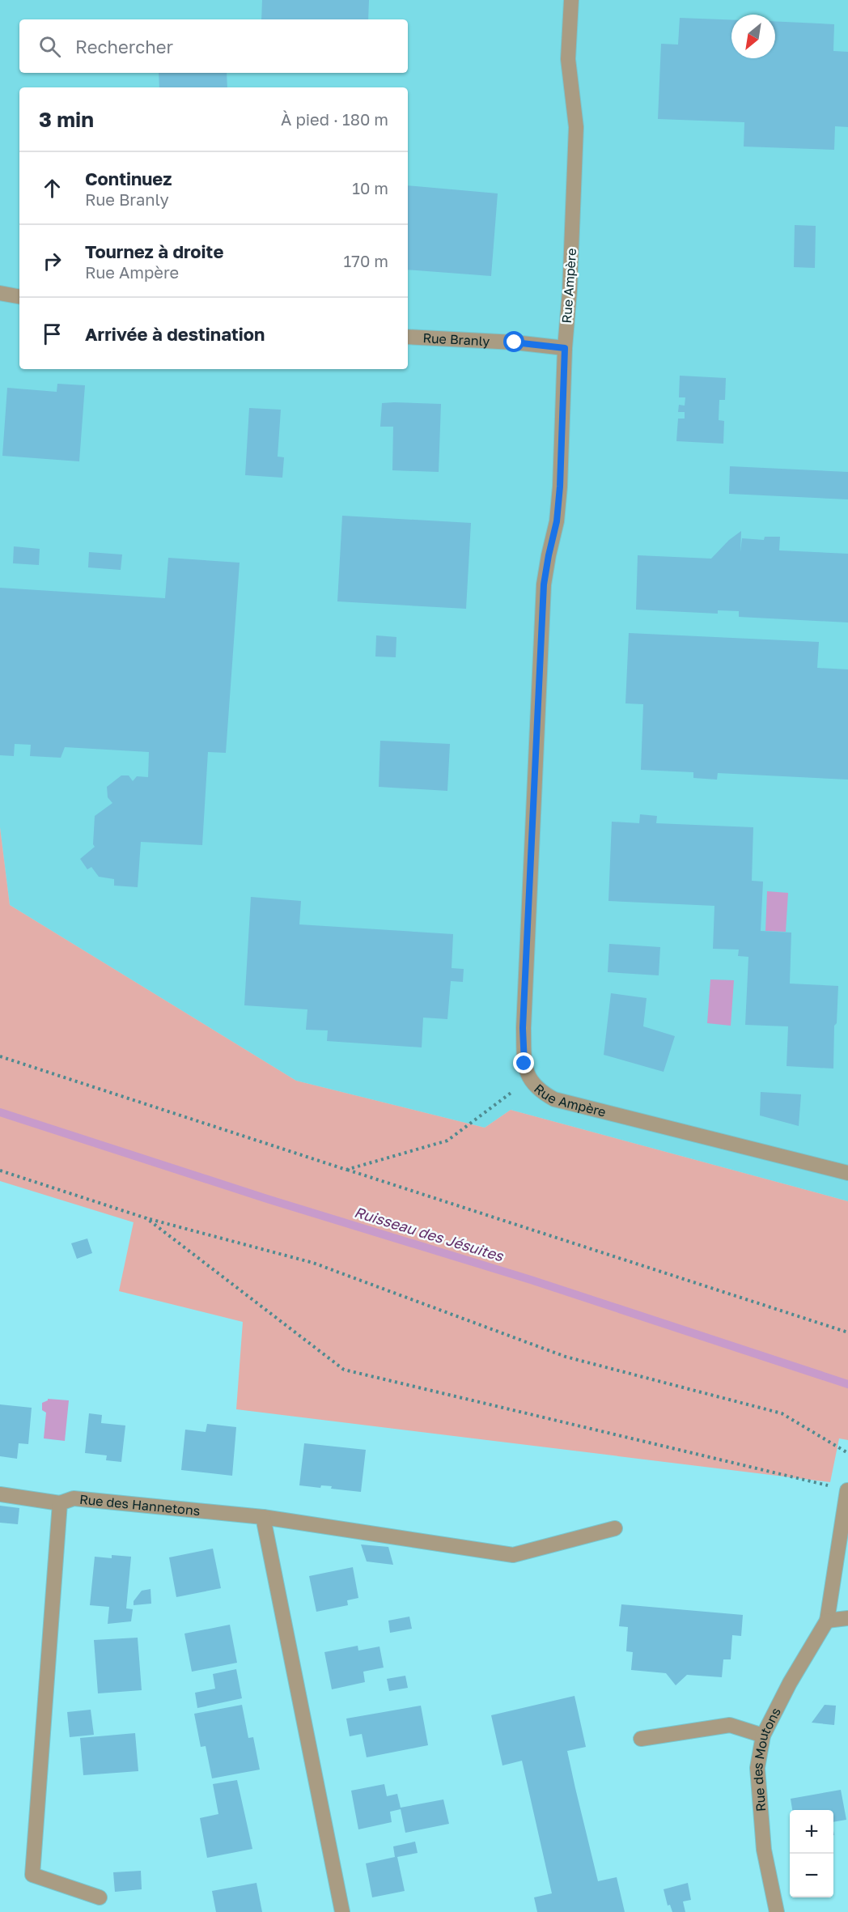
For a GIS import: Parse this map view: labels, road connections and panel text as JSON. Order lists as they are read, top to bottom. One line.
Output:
{"streets":{"street":["Rue Ampère","Rue Branly","Rue des Hannetons","Rue des Moutons"]},"crossings":[["Rue Ampère","Rue Branly"]],"water":["Ruisseau des Jésuites"],"north":"bottom left","page":{"search":"Rechercher","heading":["3 min","À pied · 180 m"],"list":[["Continuez","Rue Branly","10 m"],["Tournez à droite","Rue Ampère","170 m"],"Arrivée à destination"],"map_buttons":["+","−"]}}
